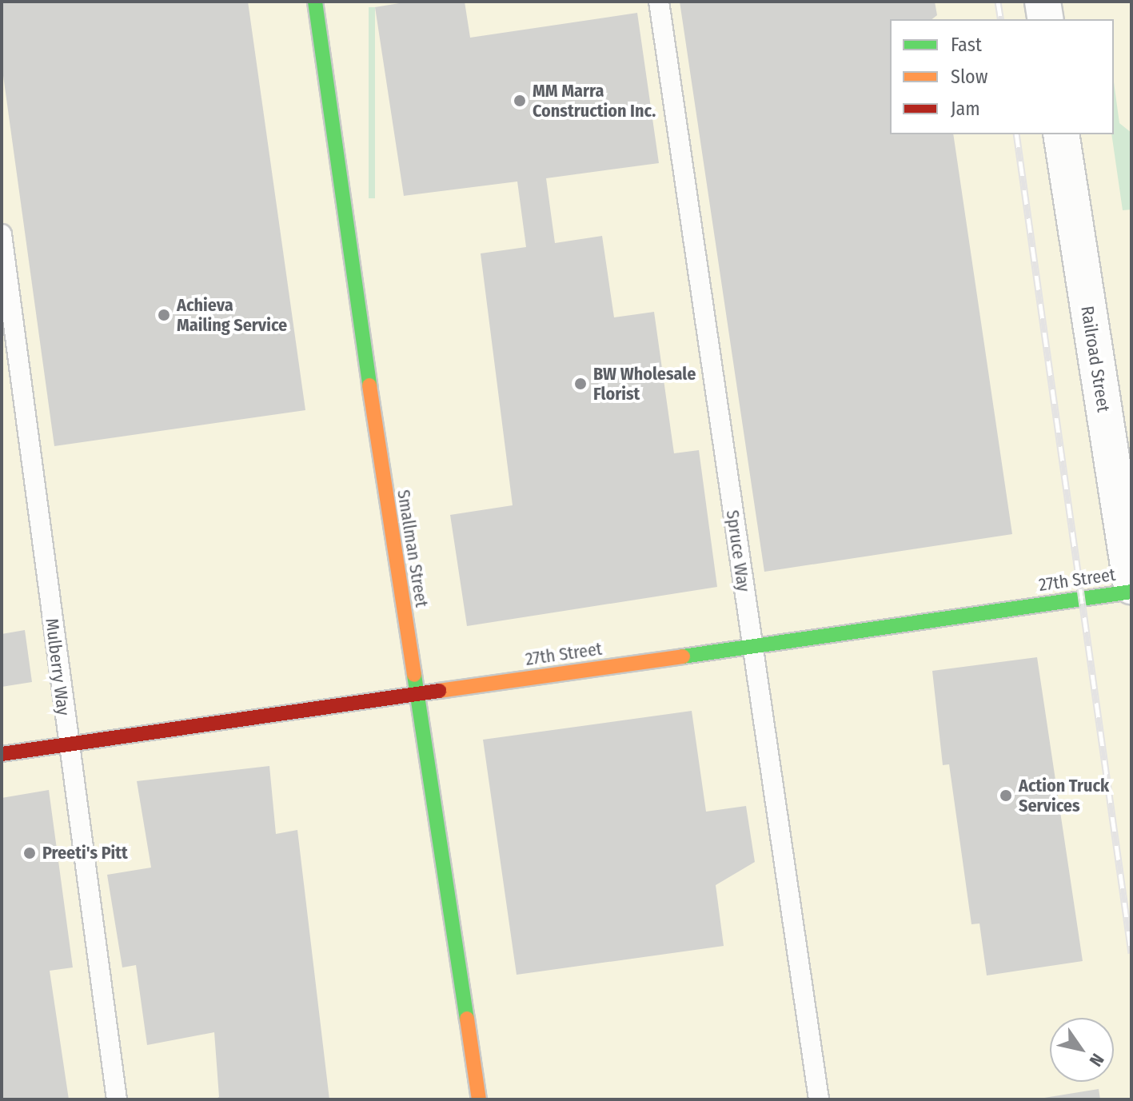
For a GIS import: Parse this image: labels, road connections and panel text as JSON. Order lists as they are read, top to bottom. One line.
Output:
{"streets":{"street":["Railroad Street","Smallman Street","27th Street"],"lane":["Spruce Way","Mulberry Way"]},"crossings":[["Smallman Street","27th Street"],["Spruce Way","27th Street"],["27th Street","Mulberry Way"]],"places":["MM Marra Construction Inc.","Achieva Mailing Service","BW Wholesale Florist","Action Truck Services","Preeti's Pitt"],"legend":["Fast","Slow","Jam"],"north":"bottom right"}
